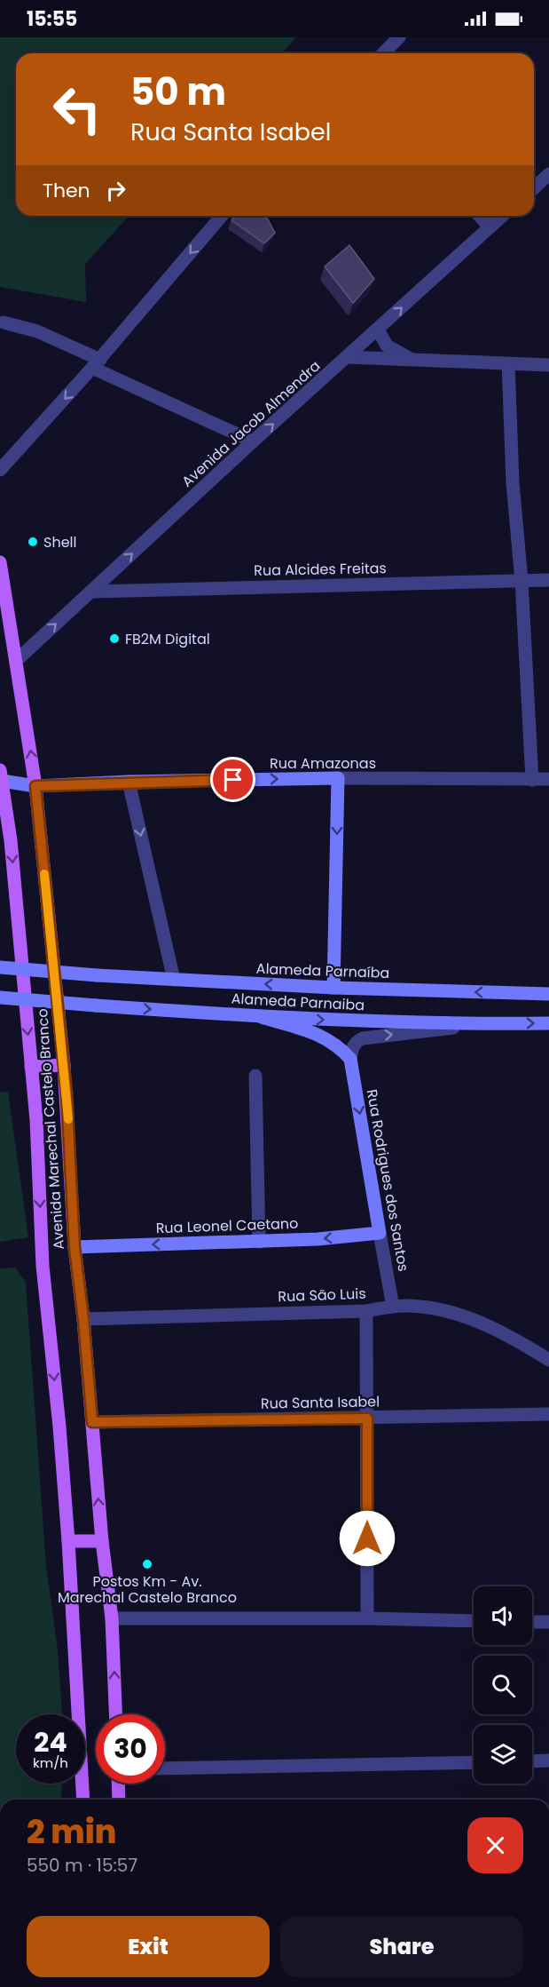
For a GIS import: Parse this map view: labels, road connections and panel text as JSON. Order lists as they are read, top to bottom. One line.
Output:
{"streets":{"main road":["Rua Amazonas","Alameda Parnaíba","Alameda Parnaiba","Avenida Marechal Castelo Branco","Rua Rodrigues dos Santos","Rua Leonel Caetano"],"street":["Avenida Jacob Almendra","Rua Alcides Freitas","Rua São Luis","Rua Santa Isabel"]},"crossings":[["Avenida Jacob Almendra","Rua Alcides Freitas"],["Avenida Jacob Almendra","Avenida Marechal Castelo Branco"],["Rua Amazonas","Avenida Marechal Castelo Branco"],["Alameda Parnaiba","Rua Rodrigues dos Santos"],["Avenida Marechal Castelo Branco","Rua Leonel Caetano"],["Avenida Marechal Castelo Branco","Rua São Luis"],["Avenida Marechal Castelo Branco","Rua Santa Isabel"],["Rua Rodrigues dos Santos","Rua Leonel Caetano"],["Rua Rodrigues dos Santos","Rua São Luis"]],"one_way":["Avenida Jacob Almendra","Rua Amazonas","Alameda Parnaíba","Alameda Parnaiba","Rua Rodrigues dos Santos","Rua Leonel Caetano"],"places":["Shell","FB2M Digital","Postos Km - Av. Marechal Castelo Branco"],"page":{"status":"15:55","turn":["50 m","Rua Santa Isabel"],"then":"Then","speed":"24 km/h","limit":"30","heading":["2 min","550 m · 15:57"],"buttons":["Exit","Share"]}}
